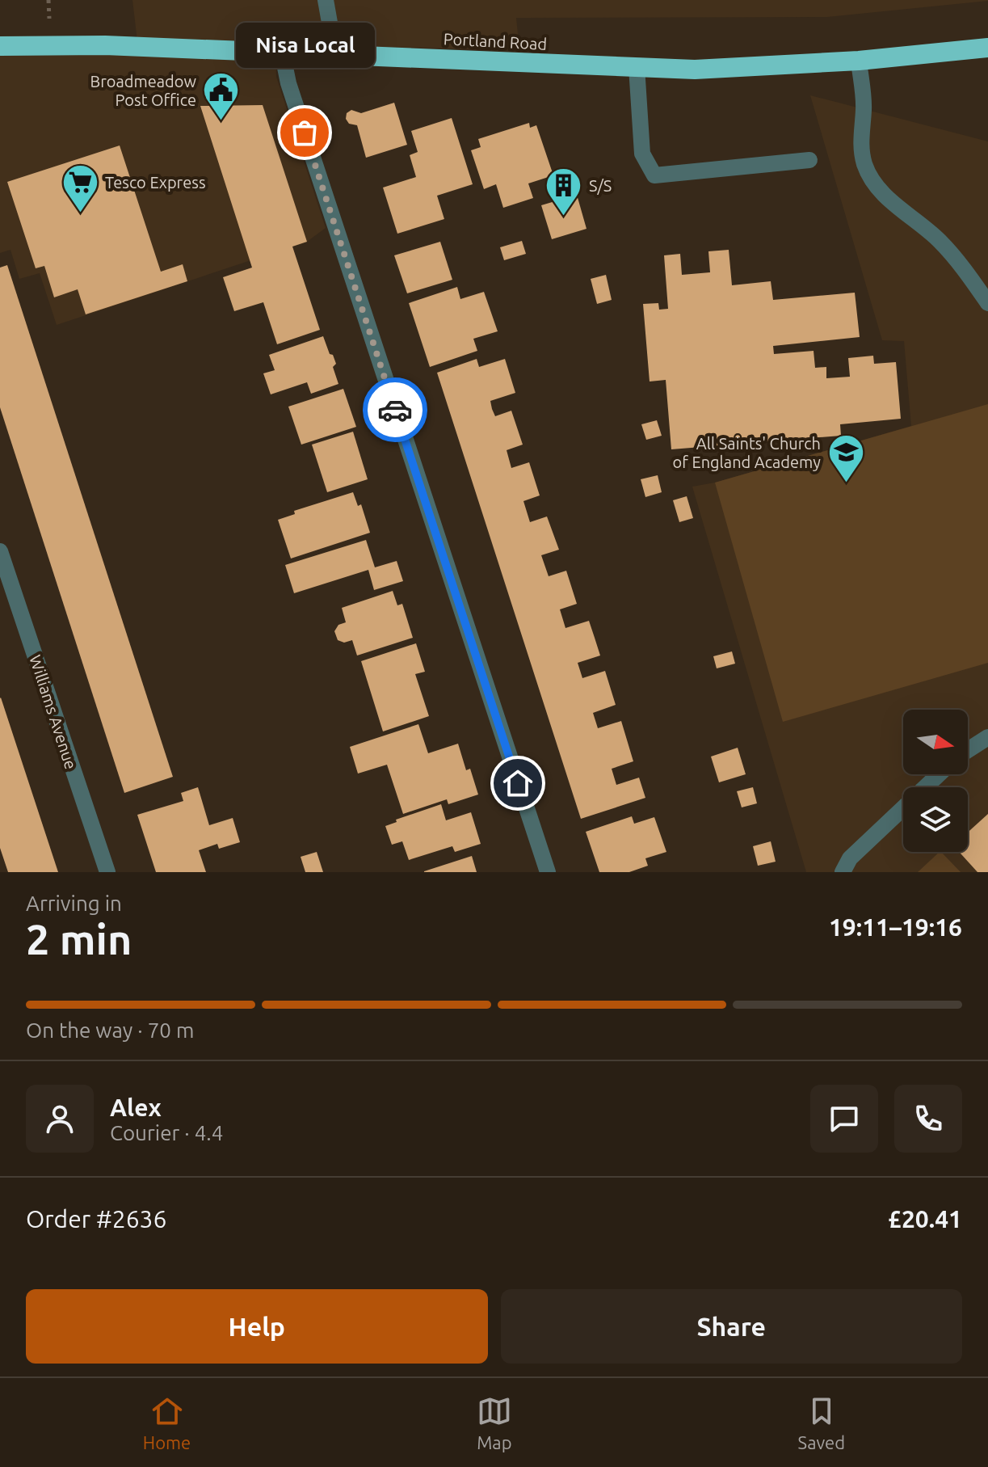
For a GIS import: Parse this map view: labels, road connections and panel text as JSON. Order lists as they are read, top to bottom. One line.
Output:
{"streets":{"highway":["Portland Road"],"street":["Williams Avenue"]},"places":{"public building":["Broadmeadow Post Office"],"other":["Nisa Local"],"supermarket":["Tesco Express"],"building":["S/S"],"school or university":["All Saints' Church of England Academy"]},"north":"right","page":{"bubble":"Nisa Local","heading":["2 min","Arriving in","19:11–19:16"],"panel":["Alex","Courier · 4.4","Order #2636","£20.41"],"bar":"On the way · 70 m","buttons":["Help","Share"],"tabs":["Home","Map","Saved"]}}
